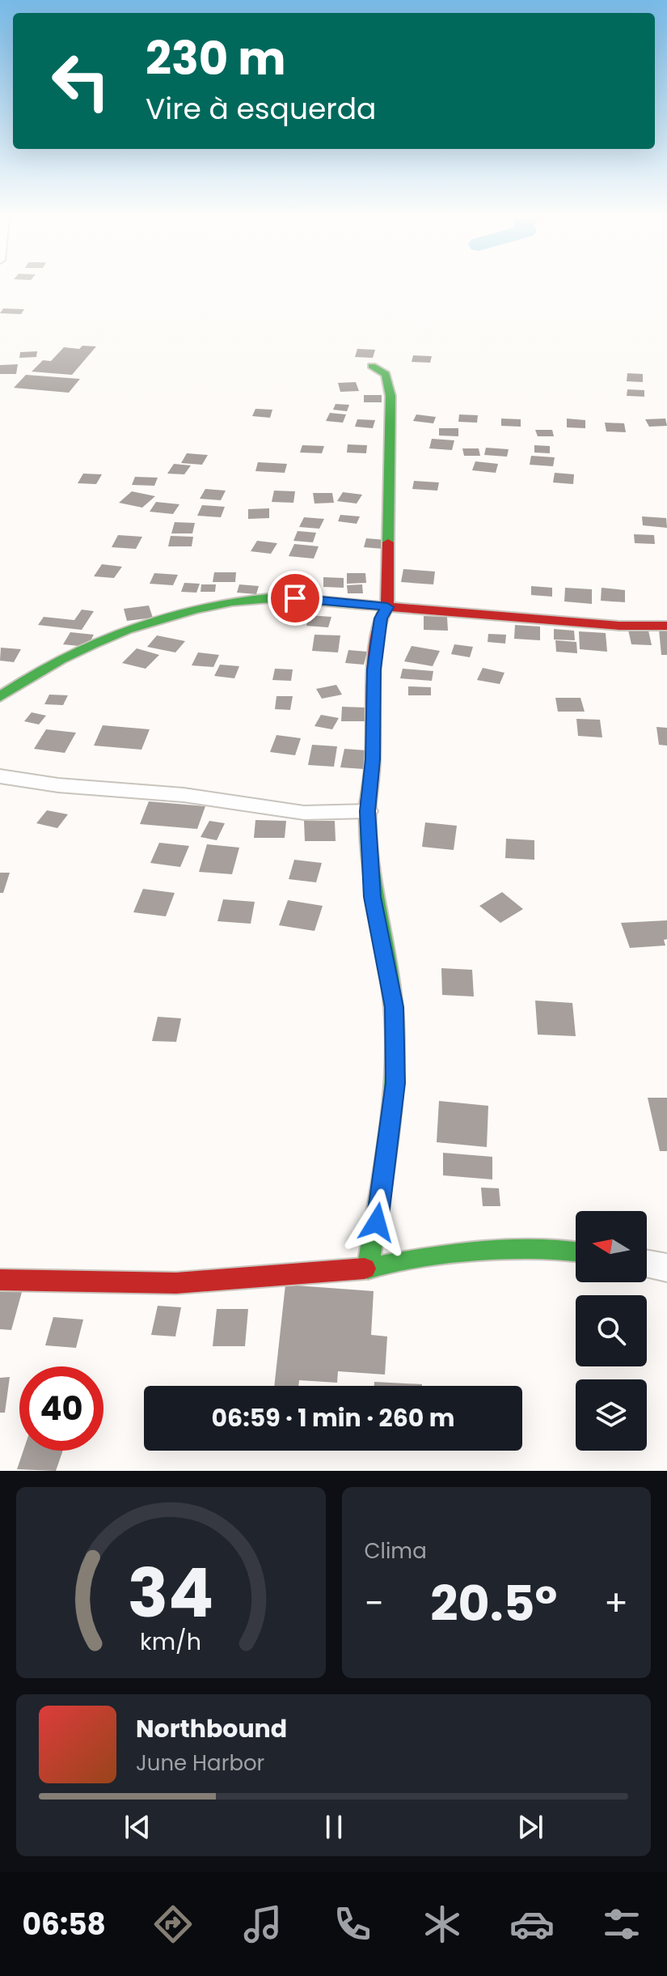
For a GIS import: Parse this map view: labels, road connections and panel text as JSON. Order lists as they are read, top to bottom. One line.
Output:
{"north":"left","page":{"turn":["230 m","Vire à esquerda"],"limit":"40","trip":"06:59 · 1 min · 260 m","tile":"Clima","heat":["−","20.5°","+"],"song":["Northbound","June Harbor"],"tabs":"06:58","gauge":["34","km/h"]}}
